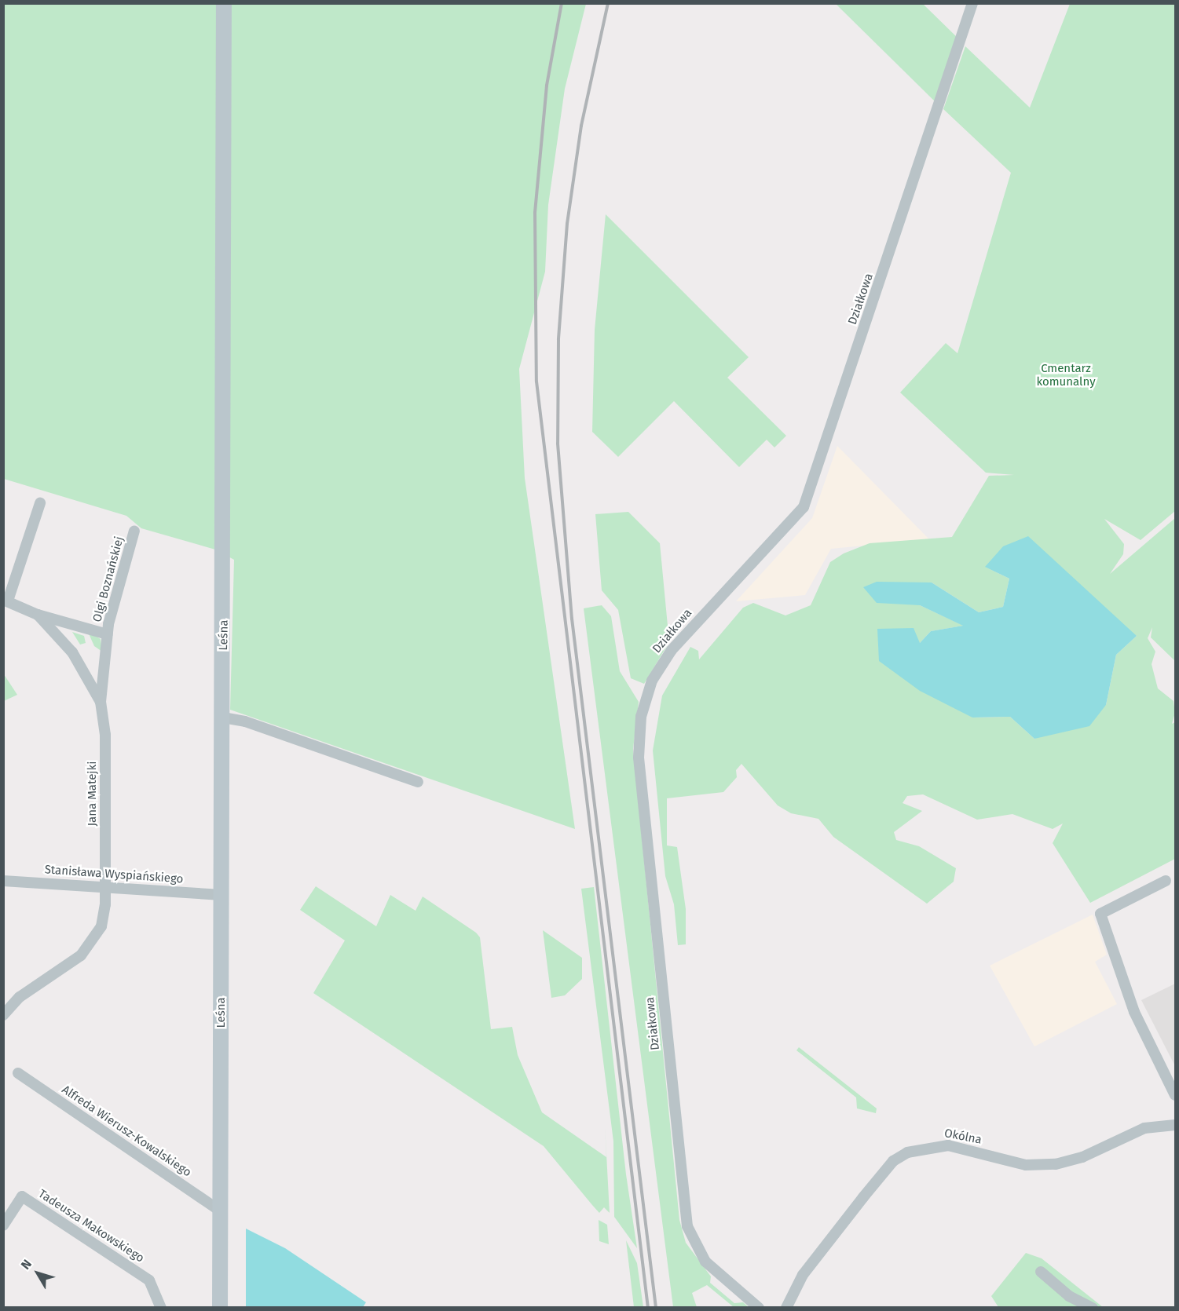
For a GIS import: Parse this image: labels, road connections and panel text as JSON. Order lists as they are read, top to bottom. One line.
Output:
{"streets":{"street":["Działkowa","Olgi Boznańskiej","Leśna","Jana Matejki","Stanisława Wyspiańskiego","Alfreda Wierusz-Kowalskiego","Okólna","Tadeusza Makowskiego"]},"crossings":[["Olgi Boznańskiej","Jana Matejki"],["Leśna","Stanisława Wyspiańskiego"],["Leśna","Alfreda Wierusz-Kowalskiego"],["Jana Matejki","Stanisława Wyspiańskiego"]],"parks":["Cmentarz komunalny"],"north":"top left"}
